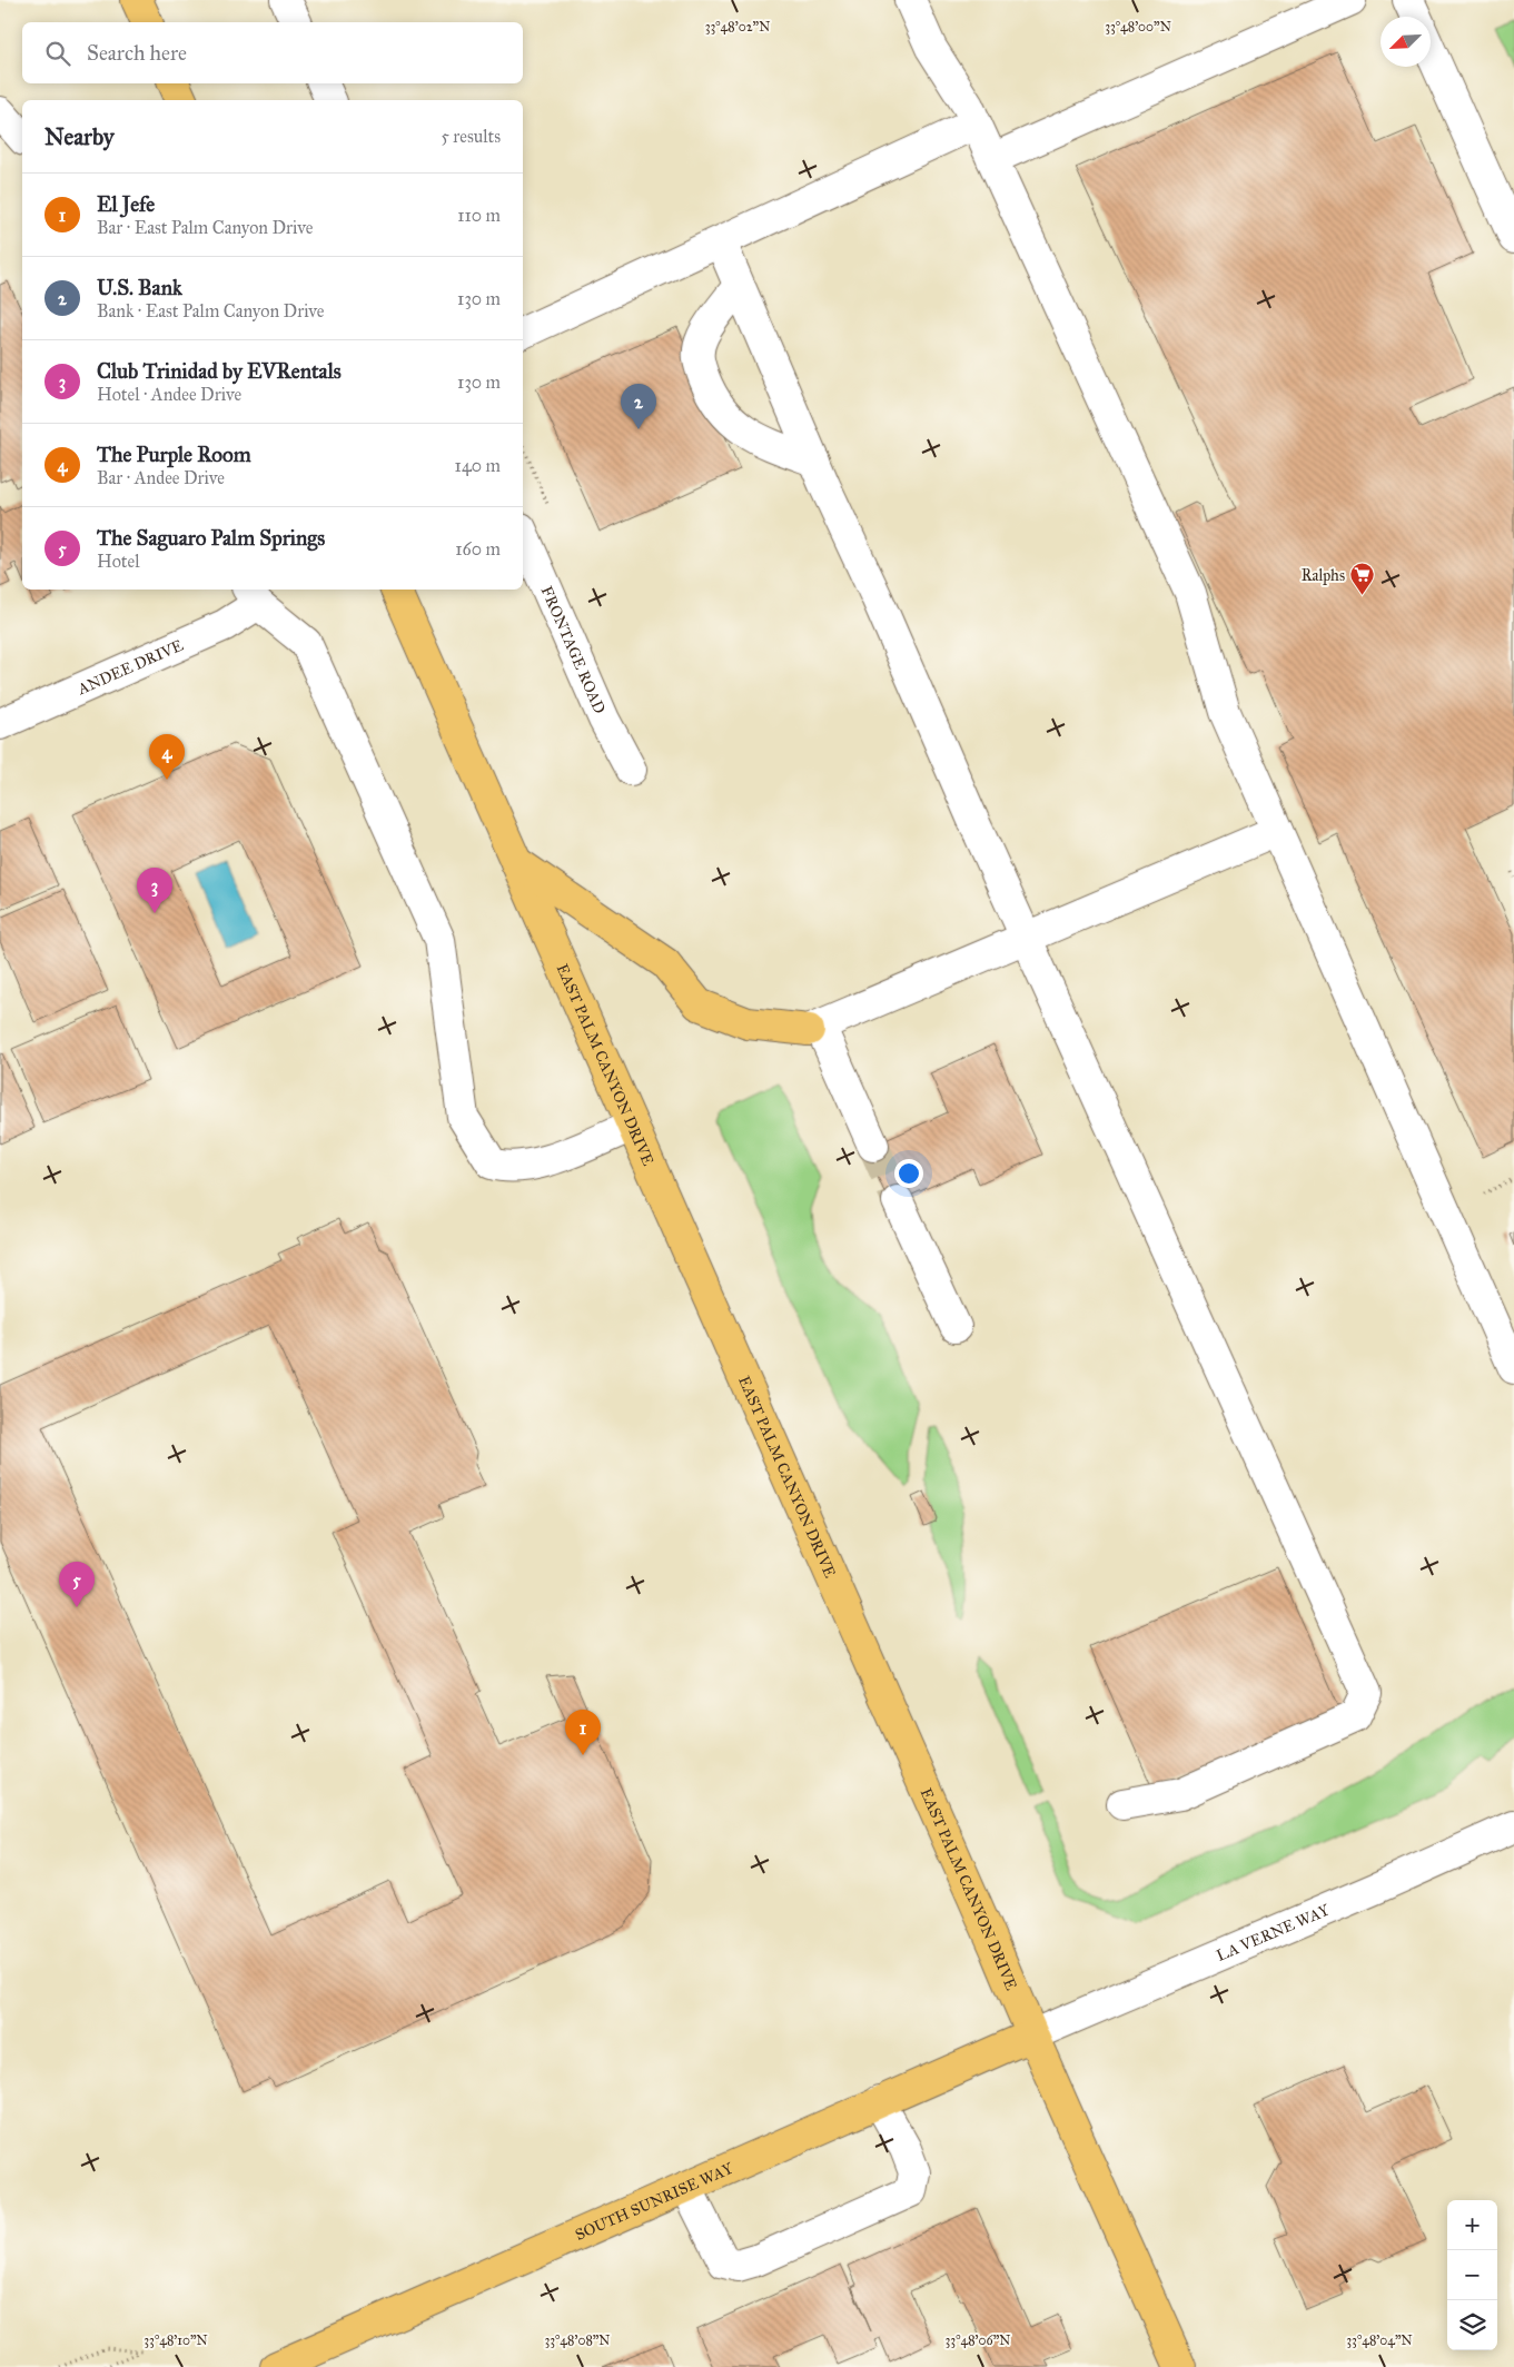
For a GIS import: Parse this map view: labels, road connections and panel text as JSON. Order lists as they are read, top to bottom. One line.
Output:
{"streets":{"main road":["EAST PALM CANYON DRIVE","SOUTH SUNRISE WAY"],"street":["FRONTAGE ROAD","ANDEE DRIVE","LA VERNE WAY"]},"crossings":[["EAST PALM CANYON DRIVE","LA VERNE WAY"],["EAST PALM CANYON DRIVE","SOUTH SUNRISE WAY"],["LA VERNE WAY","SOUTH SUNRISE WAY"]],"places":{"supermarket":["Ralphs"]},"north":"bottom left","page":{"search":"Search here","heading":["Nearby","5 results"],"list":[{"mark":"1","name":"El Jefe","note":"Bar · East Palm Canyon Drive","value":"110 m"},{"mark":"2","name":"U.S. Bank","note":"Bank · East Palm Canyon Drive","value":"130 m"},{"mark":"3","name":"Club Trinidad by EVRentals","note":"Hotel · Andee Drive","value":"130 m"},{"mark":"4","name":"The Purple Room","note":"Bar · Andee Drive","value":"140 m"},{"mark":"5","name":"The Saguaro Palm Springs","note":"Hotel","value":"160 m"}],"pins":["2","4","3","5","1"],"map_buttons":["+","−"]},"coordinates":["33°48'02\"N","33°48'00\"N","33°48'10\"N","33°48'08\"N","33°48'06\"N","33°48'04\"N"]}
